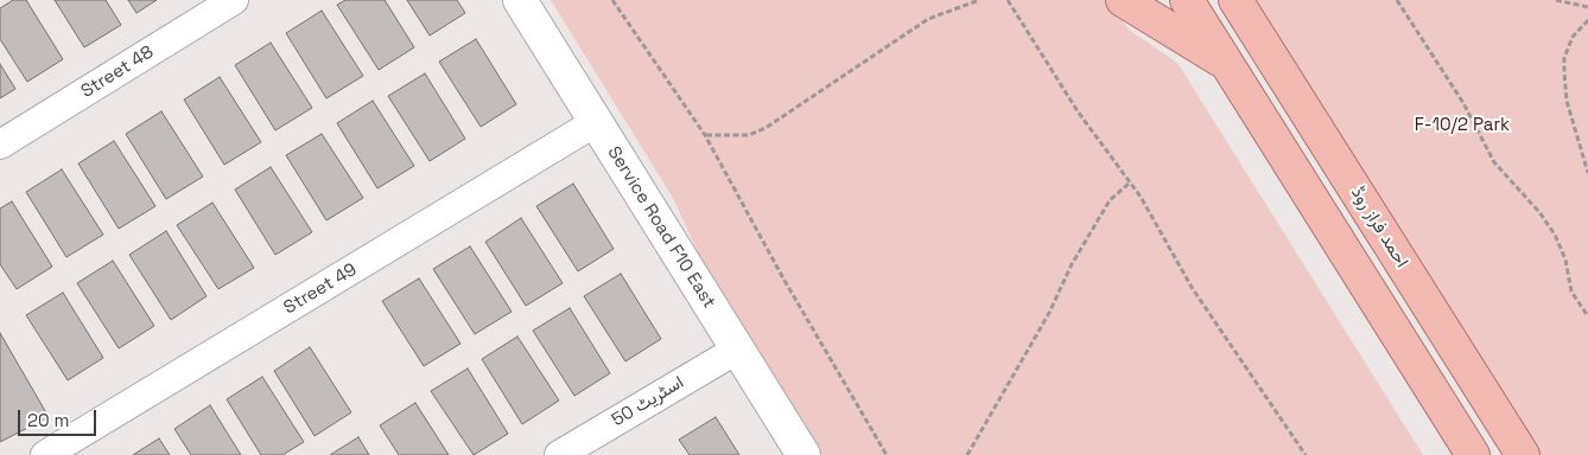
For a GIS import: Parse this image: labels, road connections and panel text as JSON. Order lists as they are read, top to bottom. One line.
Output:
{"streets":{"main road":["احمد فراز روڈ"],"street":["Street 48","Service Road F10 East","Street 49","اسٹریٹ 50"]},"crossings":[["Service Road F10 East","Street 49"],["Service Road F10 East","اسٹریٹ 50"]],"parks":["F-10/2 Park"],"scale_bar":"20 m"}
